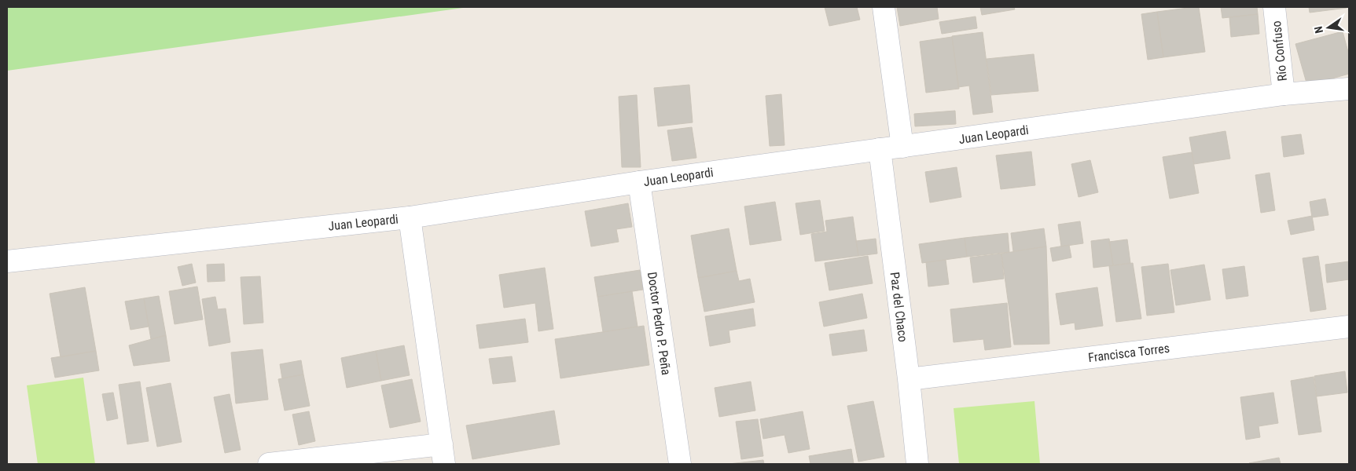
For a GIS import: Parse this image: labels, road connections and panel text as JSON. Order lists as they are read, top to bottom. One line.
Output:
{"streets":{"street":["Río Confuso","Juan Leopardi","Paz del Chaco","Doctor Pedro P. Peña","Francisca Torres"]},"crossings":[["Río Confuso","Juan Leopardi"],["Juan Leopardi","Paz del Chaco"],["Juan Leopardi","Doctor Pedro P. Peña"],["Paz del Chaco","Francisca Torres"]],"north":"left"}
